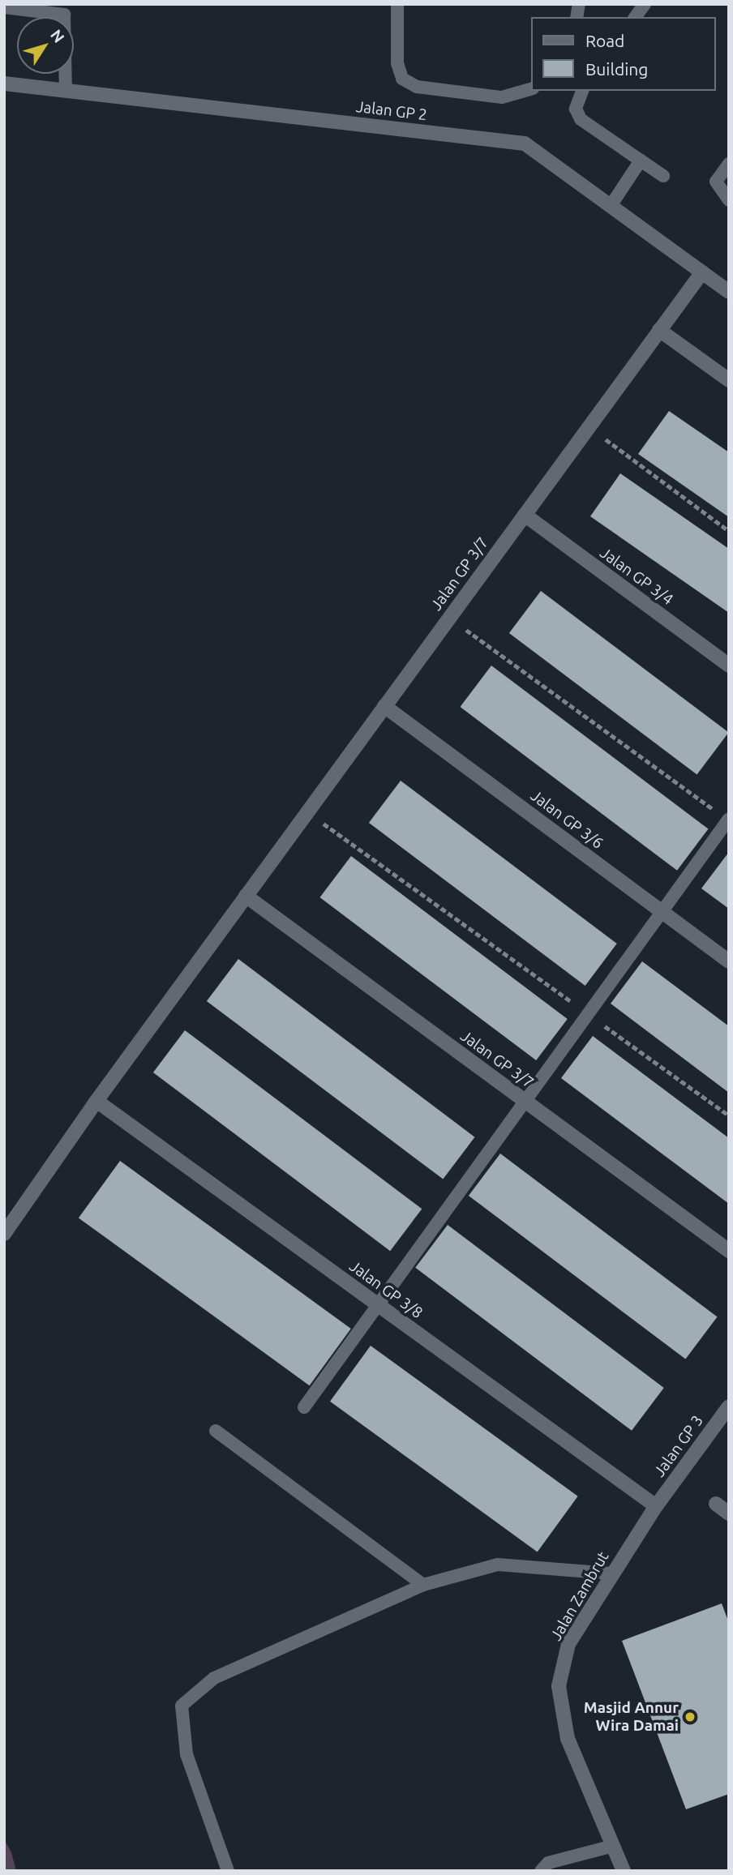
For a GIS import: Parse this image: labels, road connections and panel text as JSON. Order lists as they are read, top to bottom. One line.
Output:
{"streets":{"street":["Jalan GP 2","Jalan GP 3/7","Jalan GP 3/4","Jalan GP 3/6","Jalan GP 3/8","Jalan GP 3","Jalan Zambrut"]},"crossings":[["Jalan GP 2","Jalan GP 3/7"],["Jalan GP 3/7","Jalan GP 3/4"],["Jalan GP 3/7","Jalan GP 3/6"],["Jalan GP 3/7","Jalan GP 3/8"],["Jalan GP 3/8","Jalan GP 3"],["Jalan GP 3/8","Jalan Zambrut"],["Jalan GP 3","Jalan Zambrut"]],"places":["Masjid Annur Wira Damai"],"legend":["Road","Building"],"north":"top right"}
